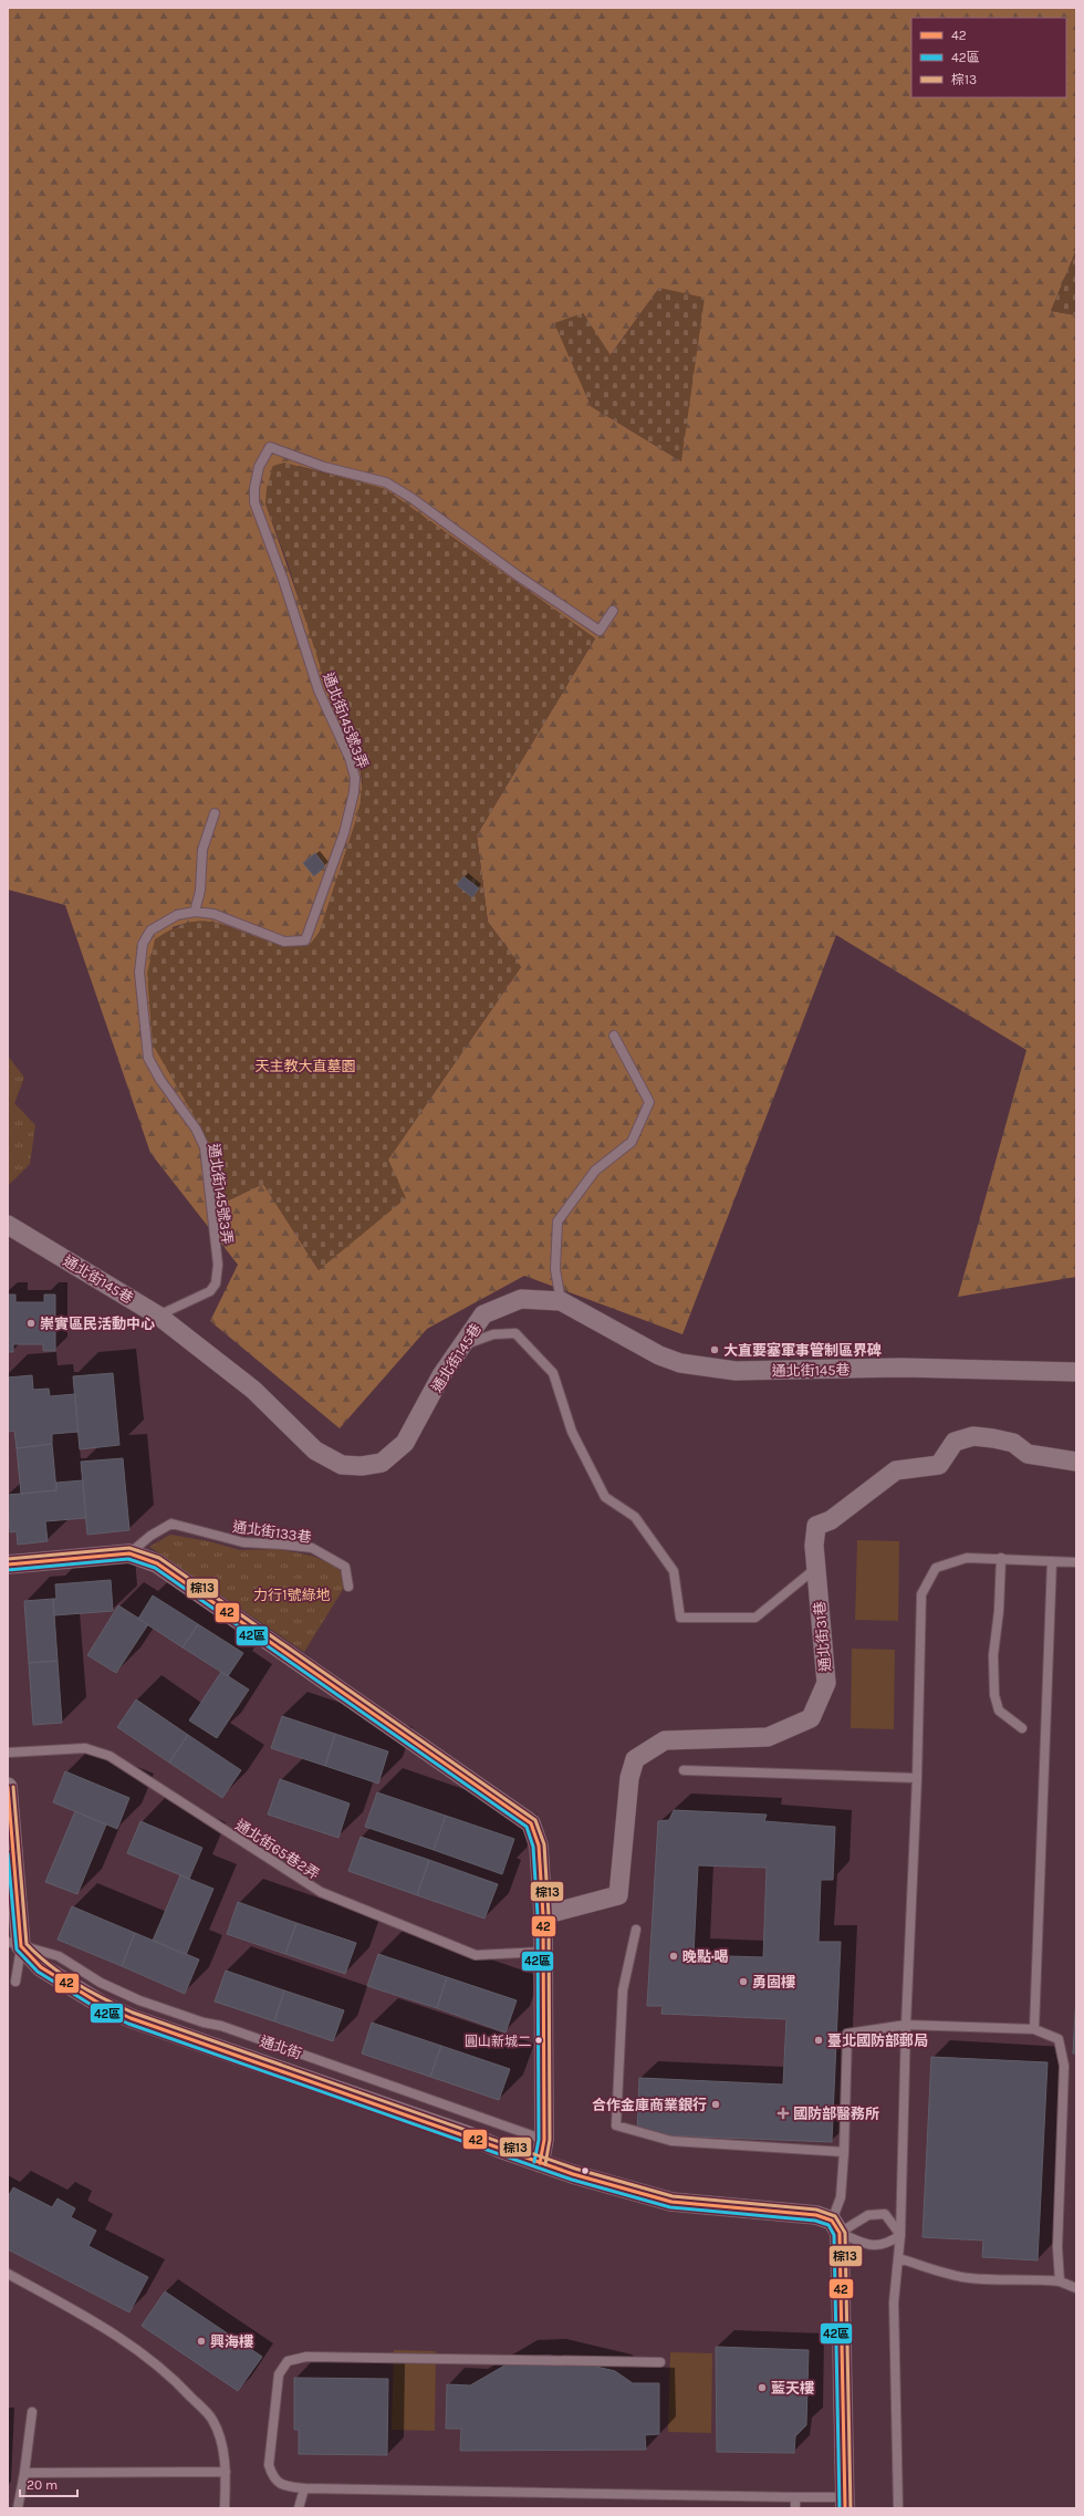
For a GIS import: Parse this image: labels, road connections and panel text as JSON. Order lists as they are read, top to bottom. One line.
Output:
{"streets":{"street":["通北街145巷","通北街31巷","通北街"],"lane":["通北街145號3弄","通北街133巷","通北街65巷2弄"]},"crossings":[["通北街145號3弄","通北街145巷"]],"parks":["天主教大直墓園","力行1號綠地"],"places":{"other":["崇實區民活動中心","大直要塞軍事管制區界碑","晚點·喝","勇固樓","圓山新城二","臺北國防部郵局","合作金庫商業銀行","興海樓","藍天樓"],"health":["國防部醫務所"]},"lines":["transit line 棕13","transit line 42","transit line 42區"],"legend":["42","42區","棕13"],"scale_bar":"20 m"}
